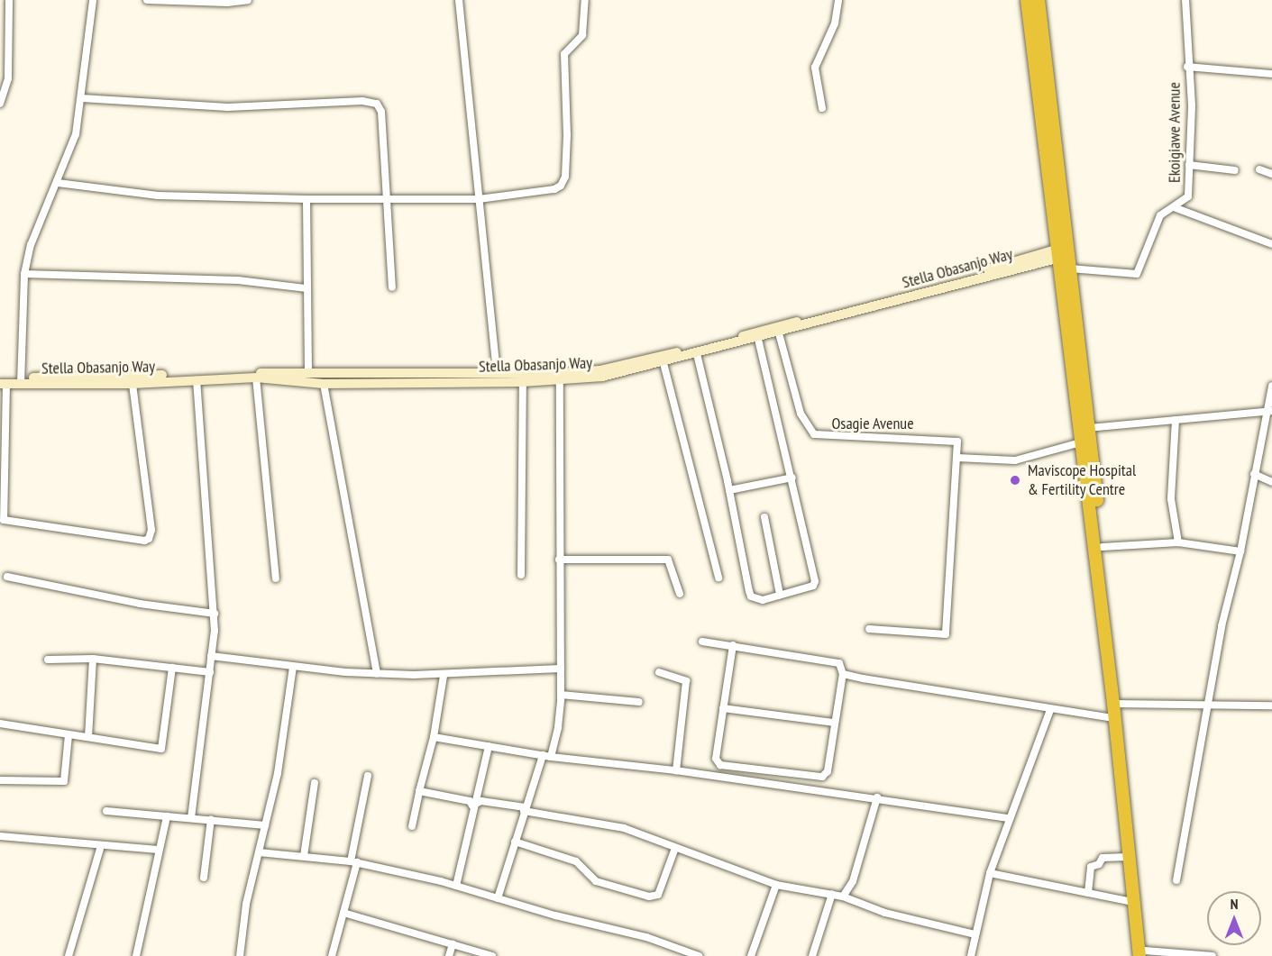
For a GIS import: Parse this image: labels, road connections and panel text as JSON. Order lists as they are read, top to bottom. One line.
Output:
{"streets":{"street":["Ekoigiawe Avenue","Stella Obasanjo Way","Osagie Avenue"]},"crossings":[["Stella Obasanjo Way","Osagie Avenue"]],"places":["Maviscope Hospital & Fertility Centre"],"north":"top"}
